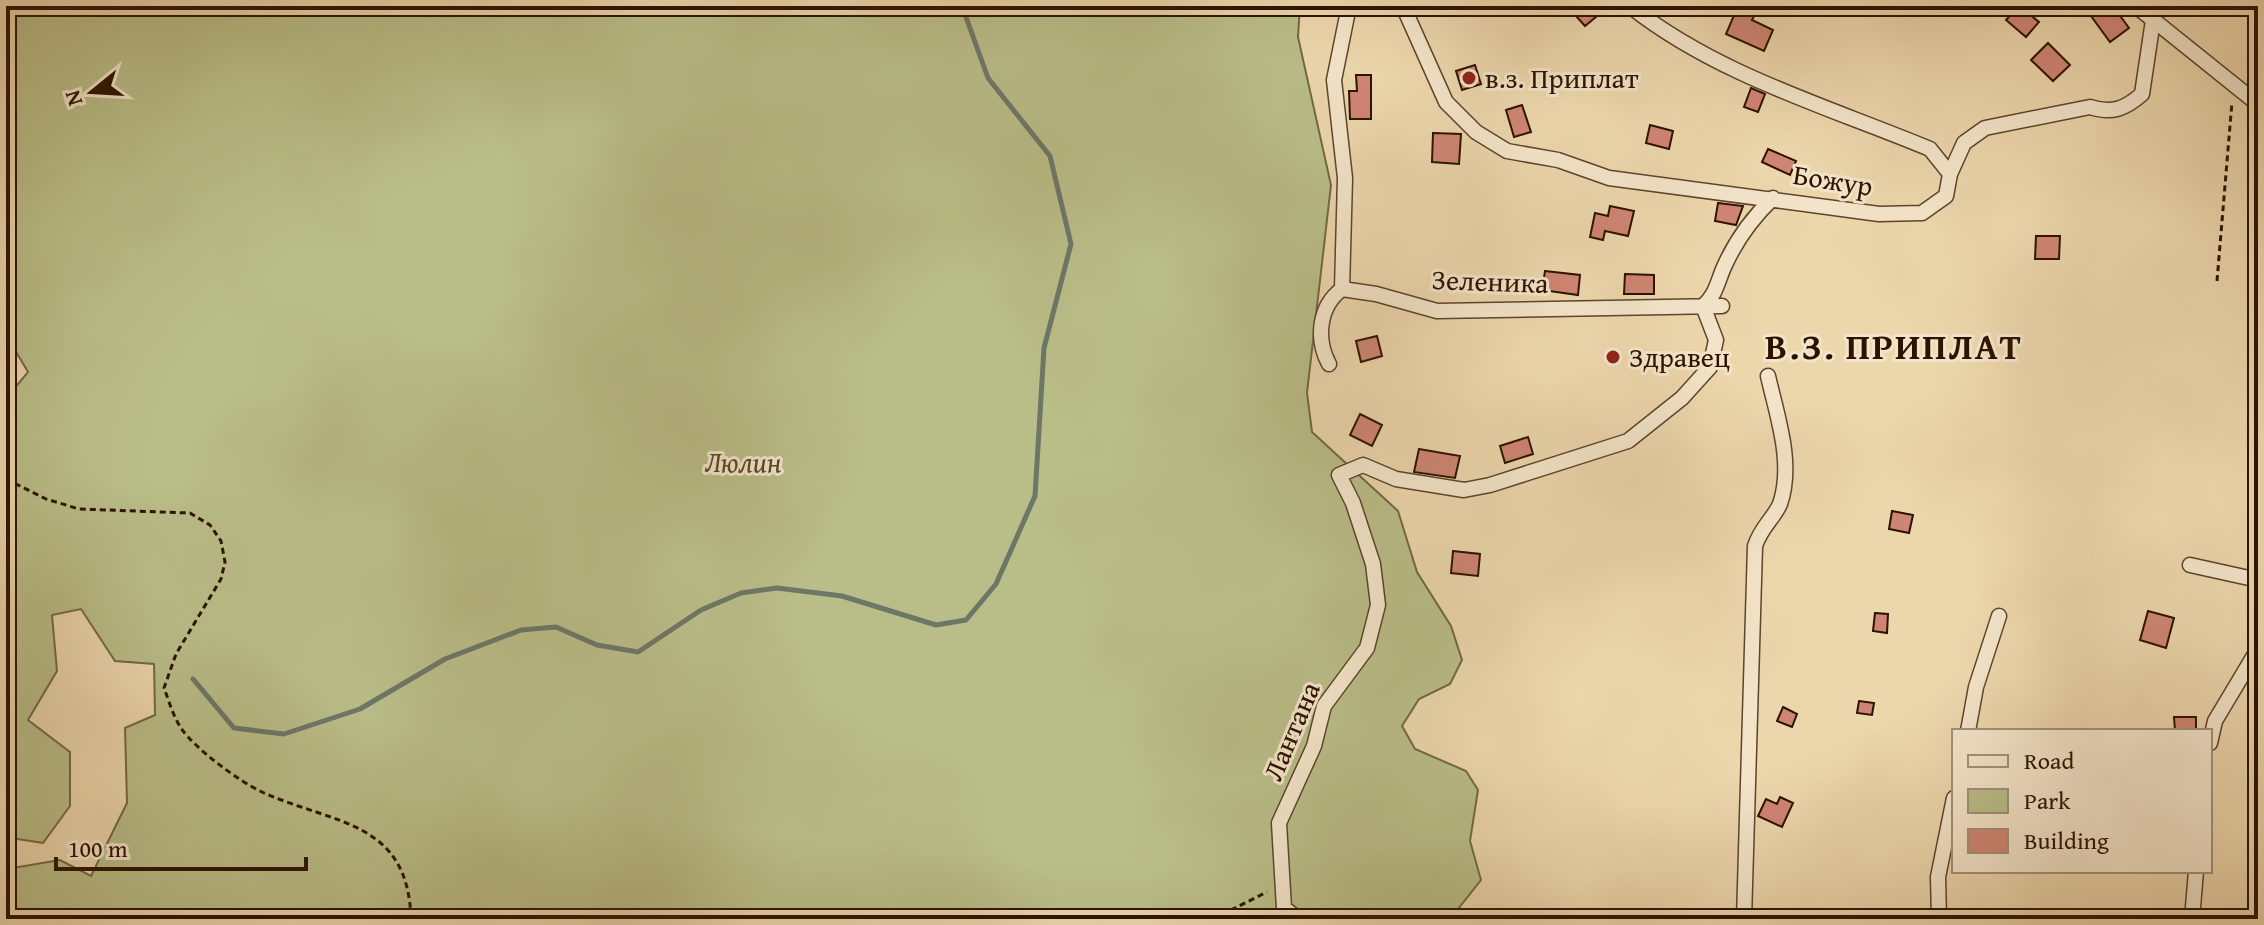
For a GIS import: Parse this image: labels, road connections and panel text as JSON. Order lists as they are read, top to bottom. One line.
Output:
{"streets":{"street":["Божур","Зеленика","Лантана"]},"crossings":[["Зеленика","Лантана"]],"districts":["В.З. ПРИПЛАТ"],"parks":["Люлин"],"places":["в.з. Приплат","Здравец"],"legend":["Road","Park","Building"],"scale_bar":"100 m","north":"left"}
